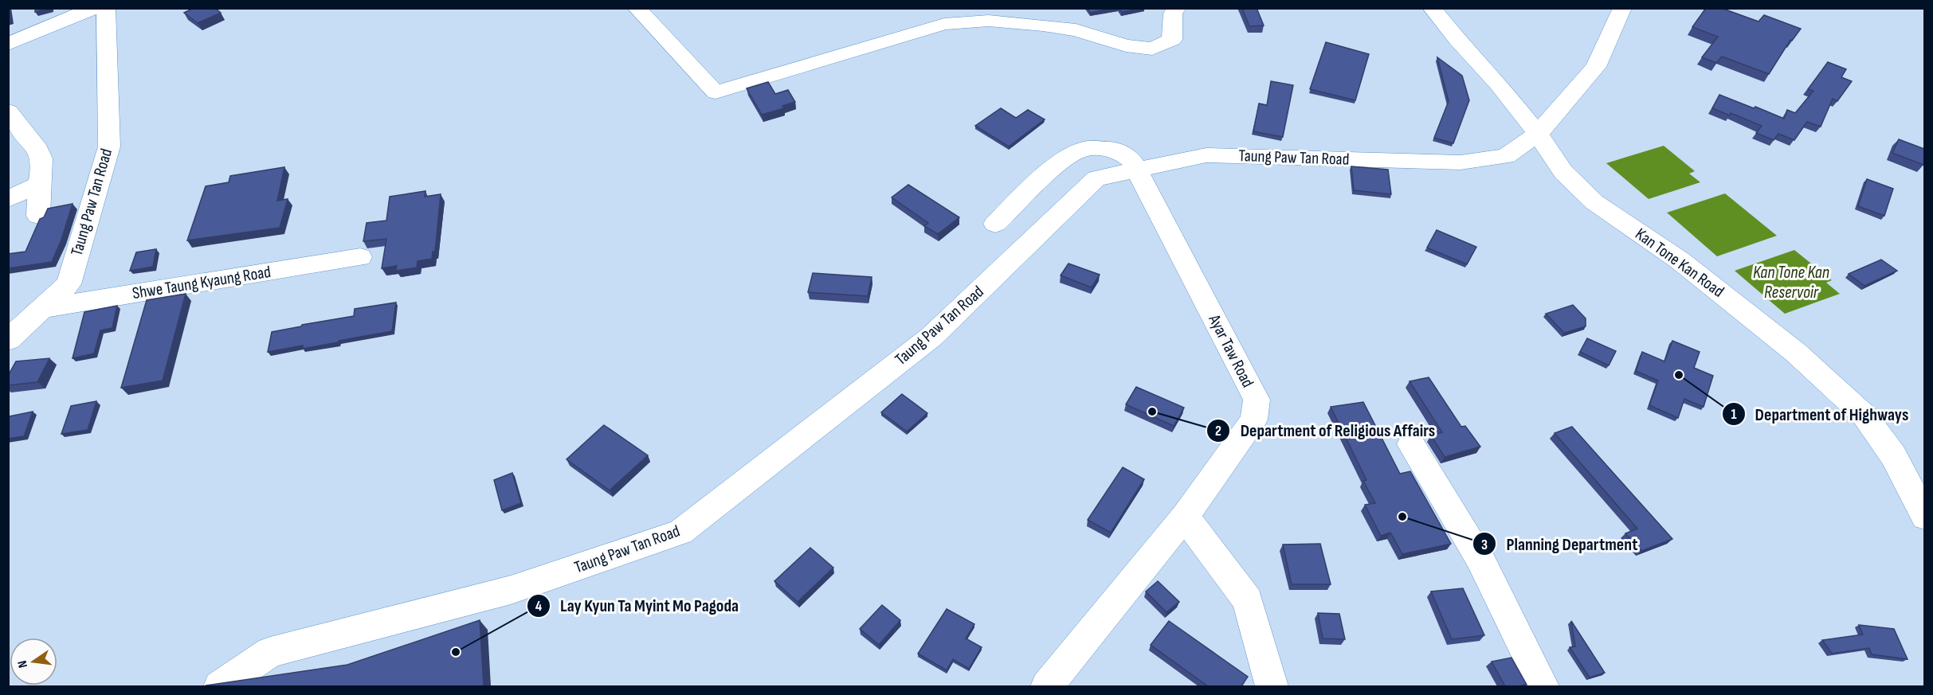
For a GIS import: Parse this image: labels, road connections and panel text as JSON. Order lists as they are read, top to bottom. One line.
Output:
{"streets":{"main road":["Taung Paw Tan Road","Kan Tone Kan Road","Shwe Taung Kyaung Road","Ayar Taw Road"]},"crossings":[["Taung Paw Tan Road","Kan Tone Kan Road"],["Taung Paw Tan Road","Shwe Taung Kyaung Road"],["Taung Paw Tan Road","Ayar Taw Road"]],"water":["Kan Tone Kan Reservoir"],"places":["Department of Highways","Department of Religious Affairs","Planning Department","Lay Kyun Ta Myint Mo Pagoda"],"north":"left"}
